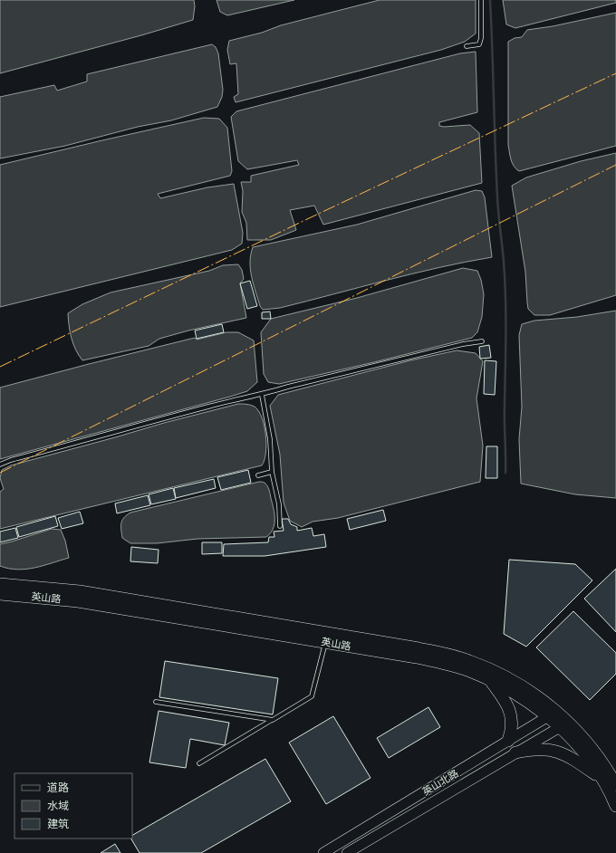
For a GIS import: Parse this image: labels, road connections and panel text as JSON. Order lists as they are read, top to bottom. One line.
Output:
{"streets":{"main road":["英山路","英山北路"]},"crossings":[["英山路","英山北路"]],"legend":["道路","水域","建筑"]}
